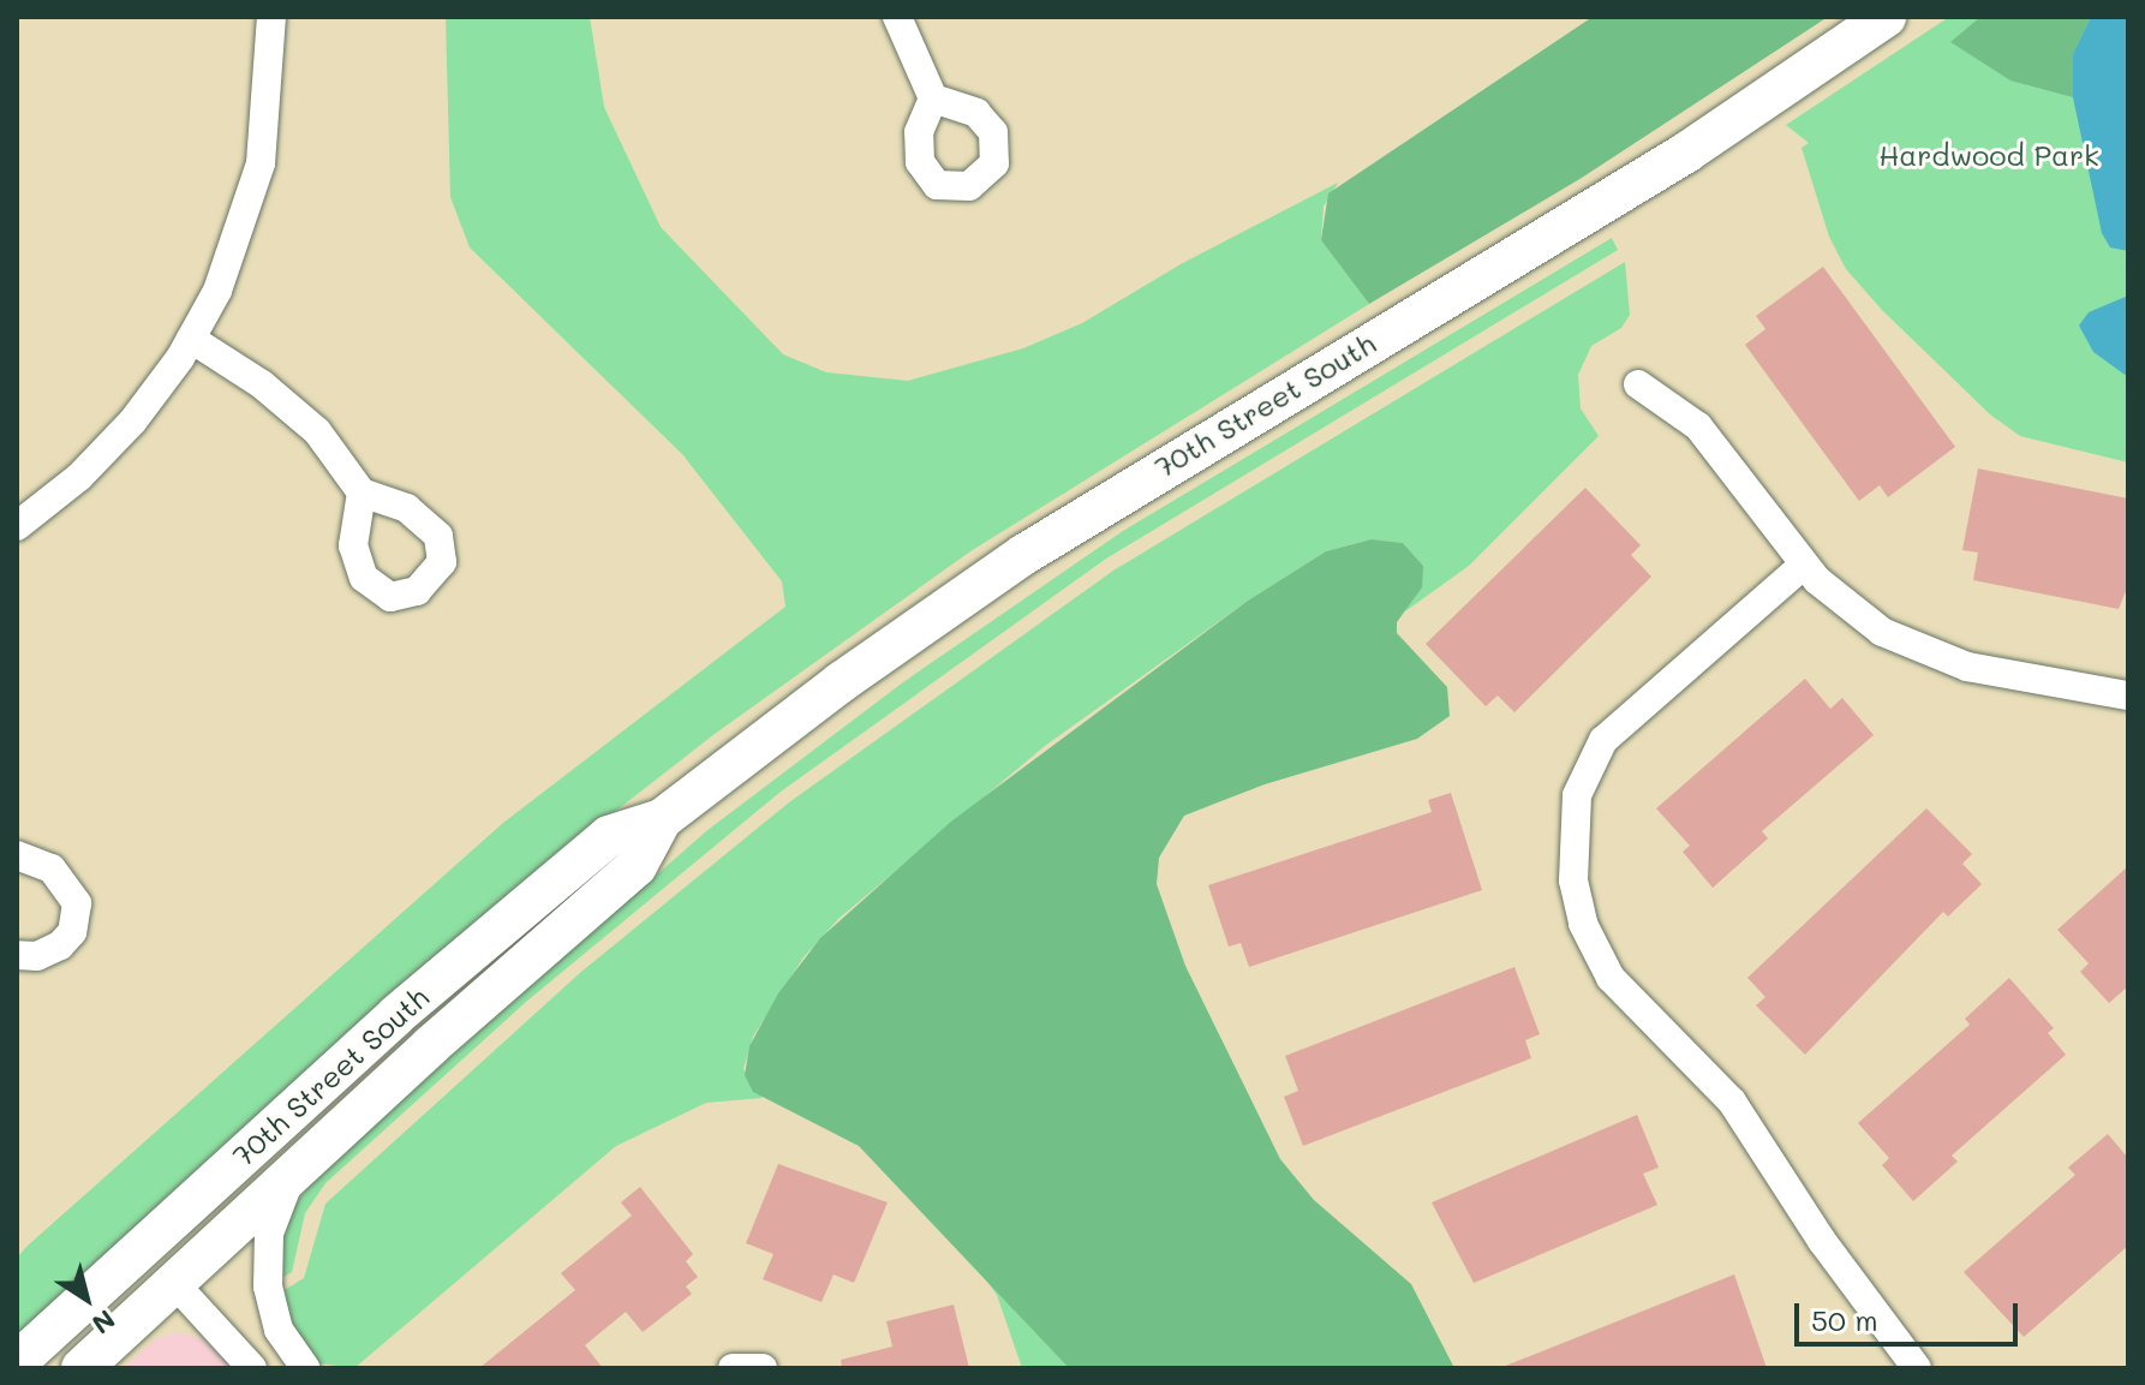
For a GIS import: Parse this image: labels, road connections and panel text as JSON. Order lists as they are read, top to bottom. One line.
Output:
{"streets":{"main road":["70th Street South"]},"parks":["Hardwood Park"],"scale_bar":"50 m","north":"bottom right"}
